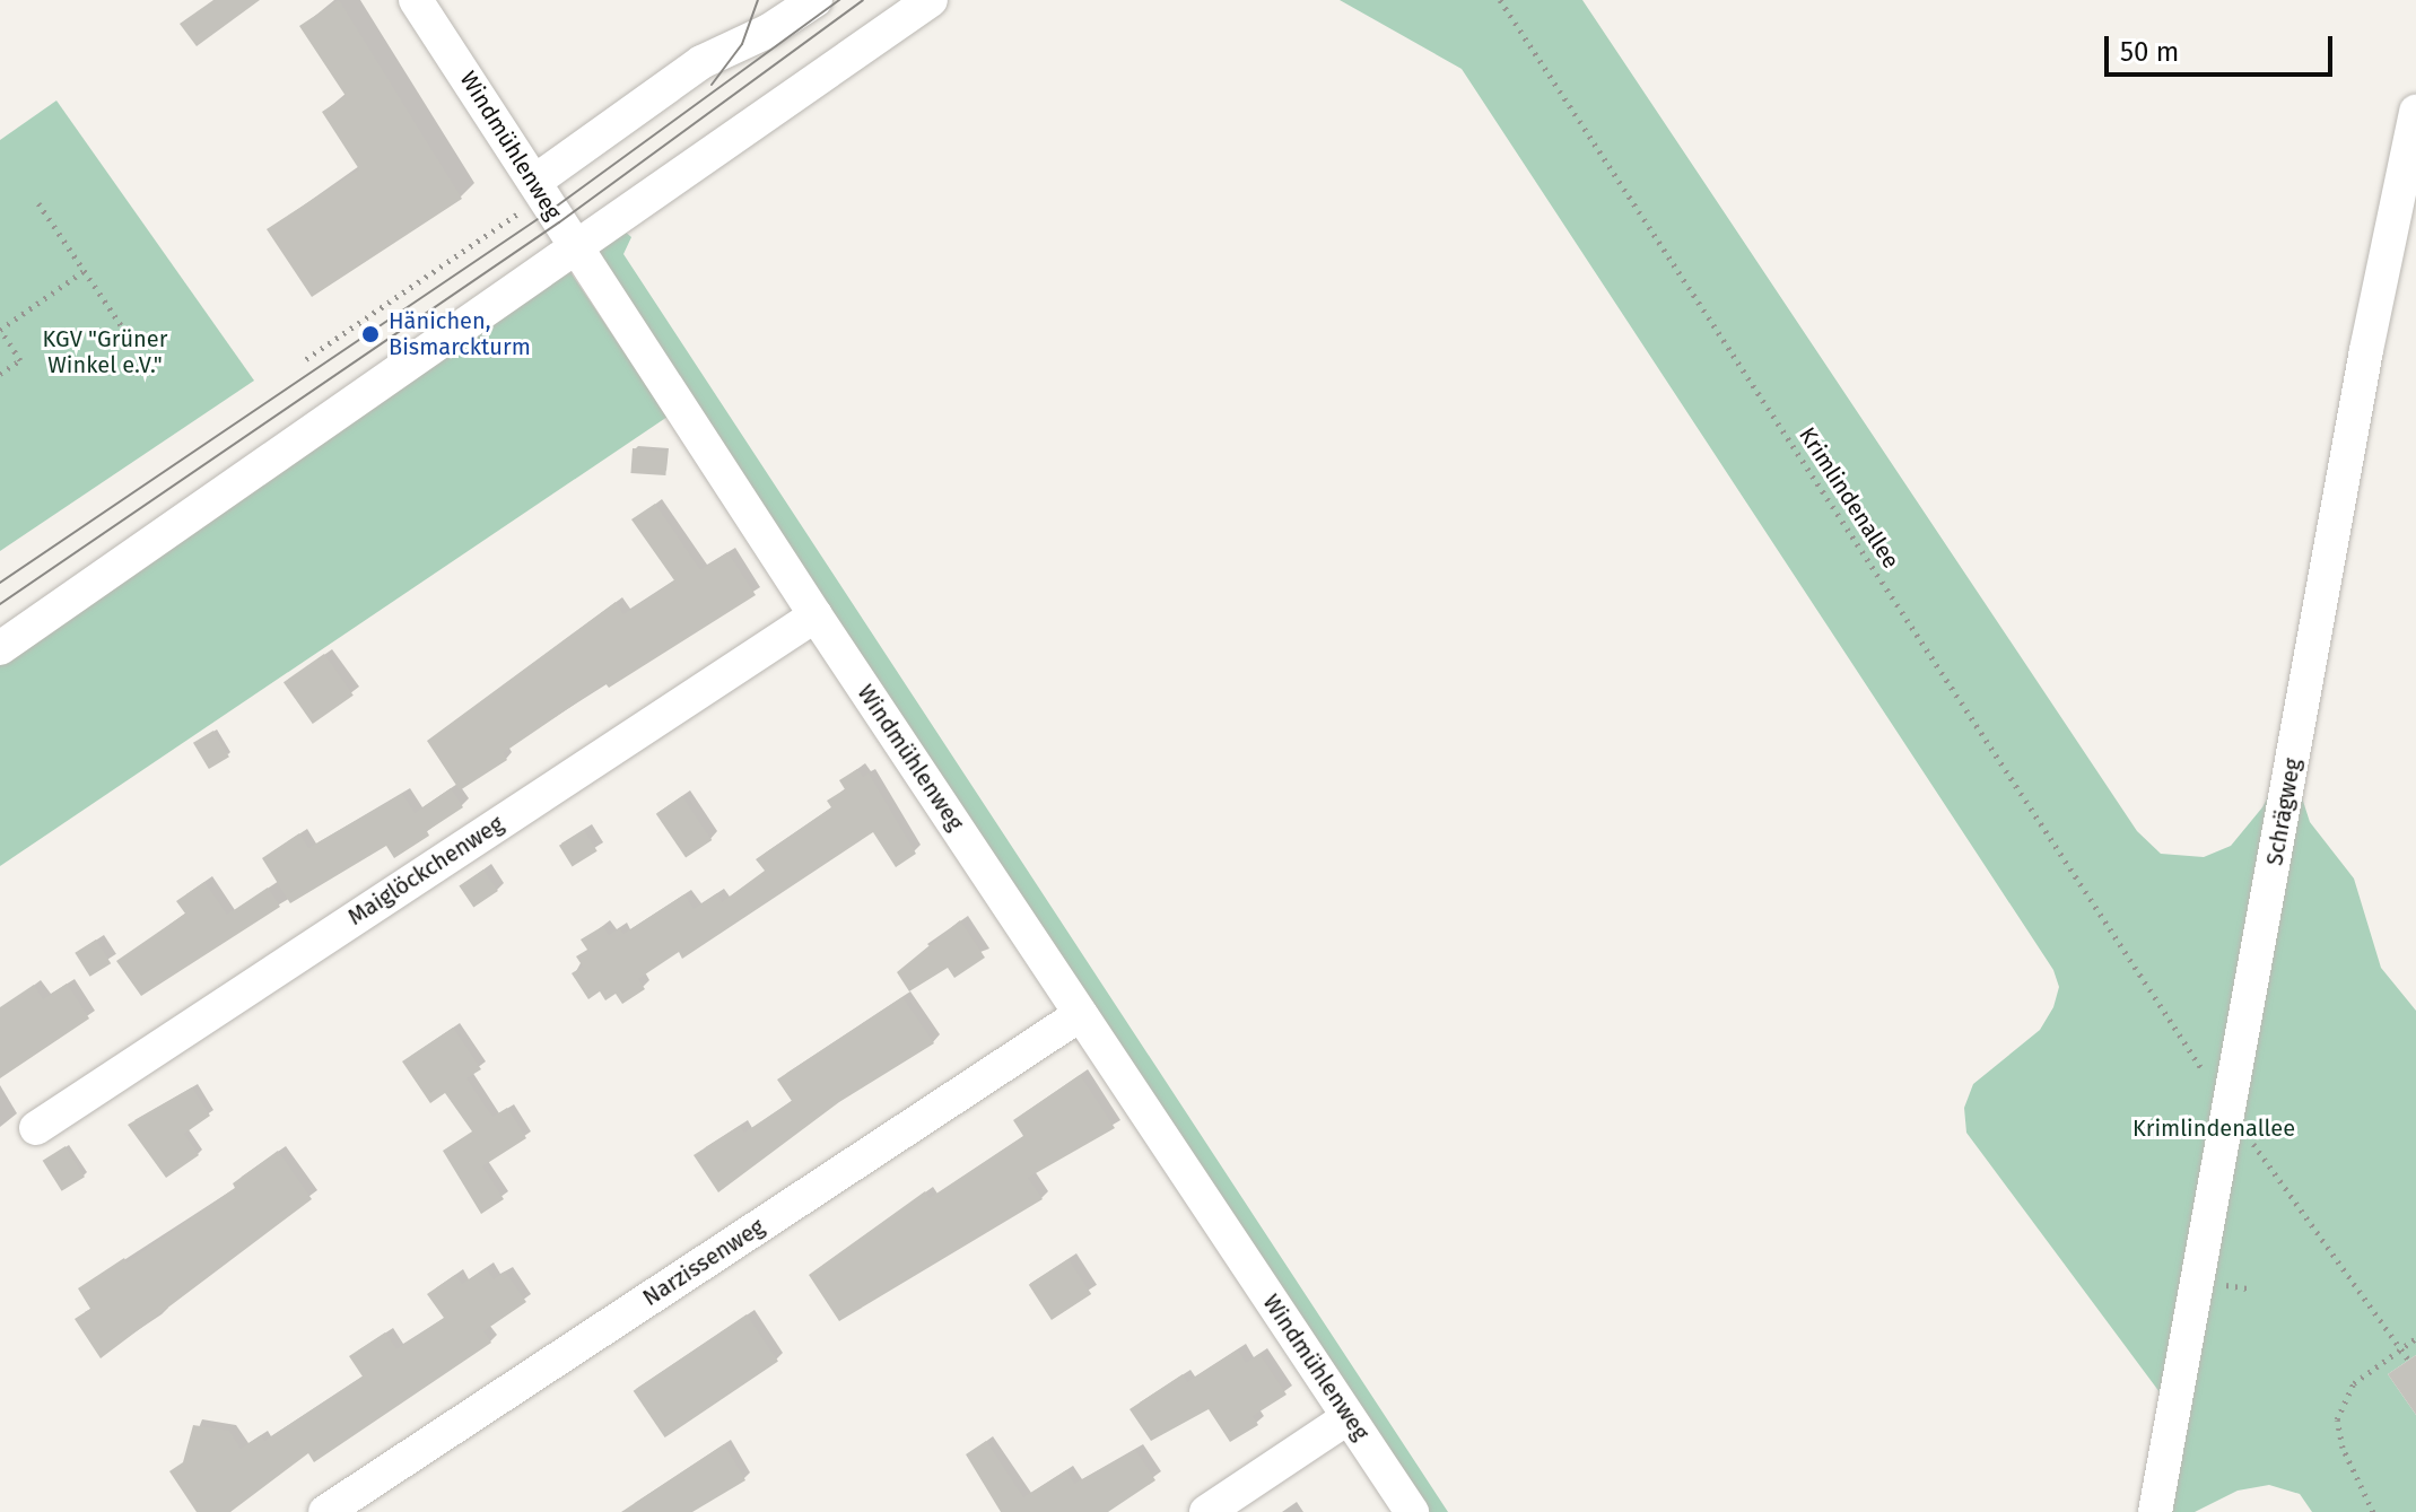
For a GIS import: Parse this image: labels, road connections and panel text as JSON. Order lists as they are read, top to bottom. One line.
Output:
{"streets":{"street":["Windmühlenweg","Schrägweg","Maiglöckchenweg","Narzissenweg"],"path":["Krimlindenallee"]},"crossings":[["Windmühlenweg","Maiglöckchenweg"],["Windmühlenweg","Narzissenweg"],["Krimlindenallee","Schrägweg"]],"parks":["KGV \"Grüner Winkel e.V.\"","Krimlindenallee"],"places":["Hänichen, Bismarckturm"],"scale_bar":"50 m"}
